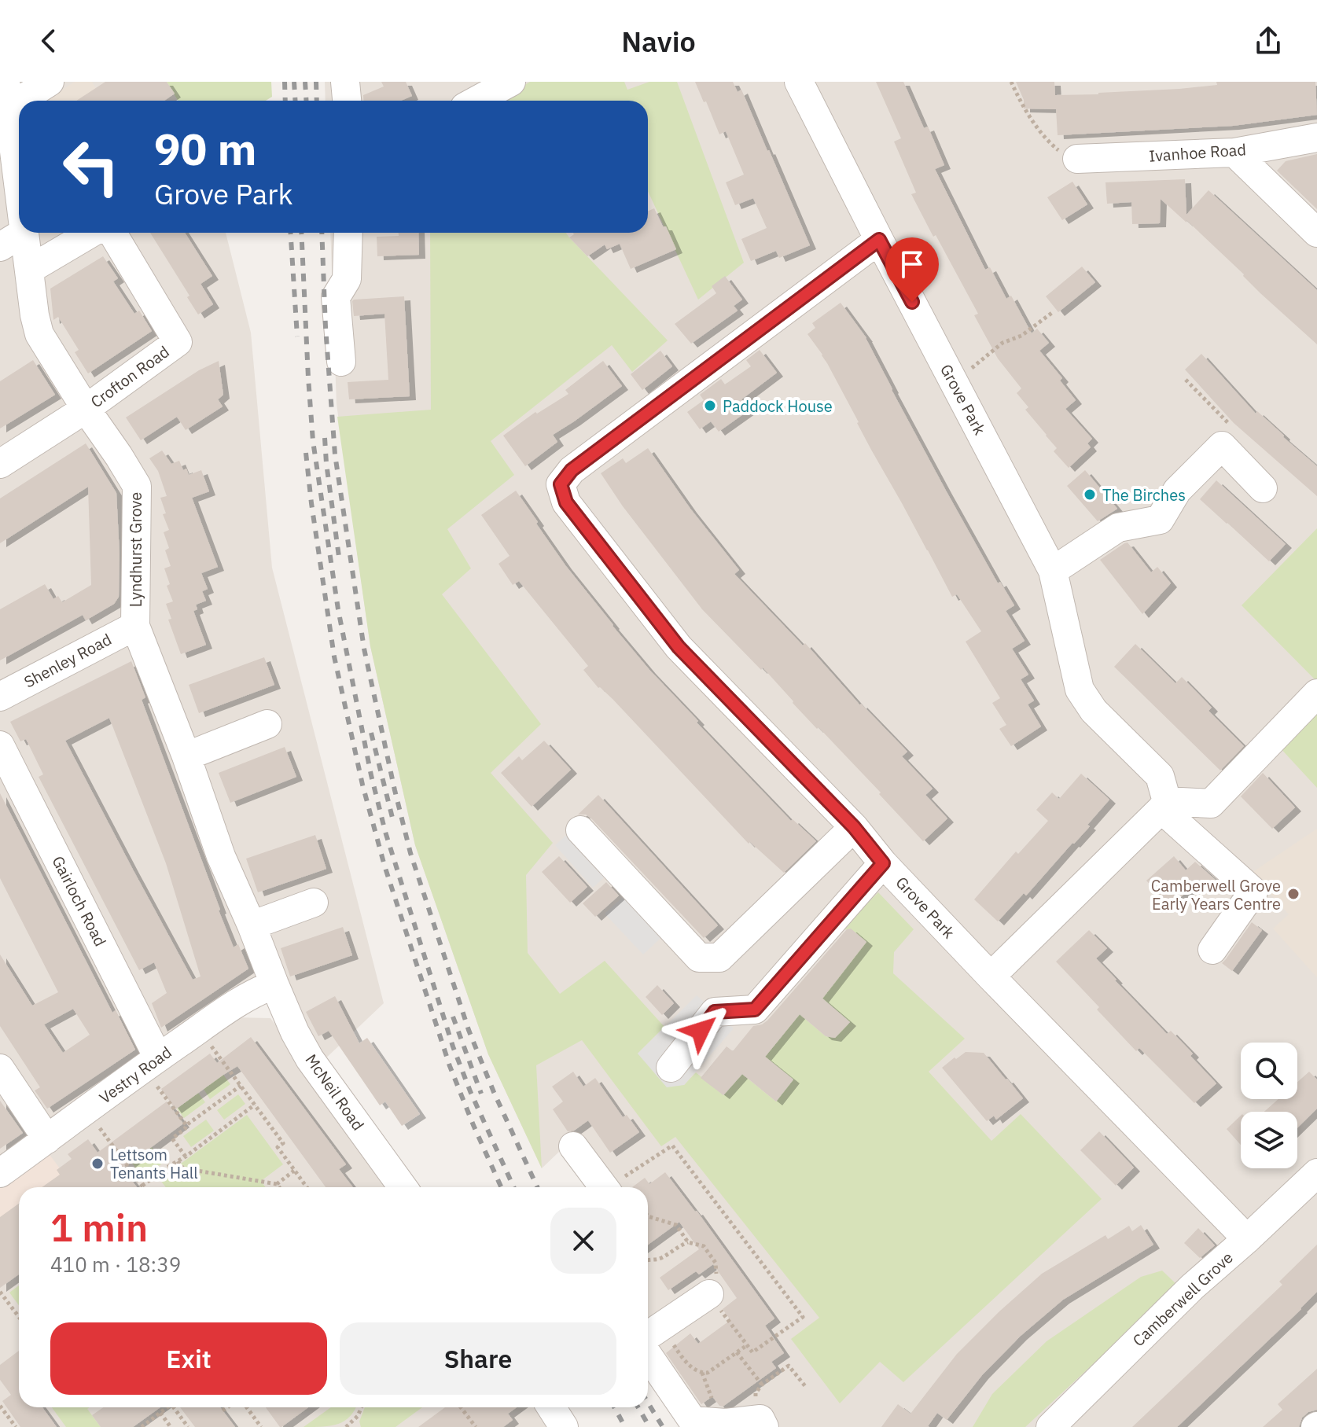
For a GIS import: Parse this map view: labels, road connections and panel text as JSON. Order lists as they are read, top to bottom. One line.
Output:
{"streets":{"street":["Ivanhoe Road","Crofton Road","Grove Park","Lyndhurst Grove","Shenley Road","Gairloch Road","Vestry Road","McNeil Road","Camberwell Grove"]},"crossings":[["Crofton Road","Lyndhurst Grove"],["Grove Park","Camberwell Grove"],["Lyndhurst Grove","Shenley Road"],["Lyndhurst Grove","Vestry Road"],["Lyndhurst Grove","McNeil Road"],["Gairloch Road","Vestry Road"],["Vestry Road","McNeil Road"]],"places":["Paddock House","The Birches","Camberwell Grove Early Years Centre","Lettsom Tenants Hall"],"page":{"header":"Navio","turn":["90 m","Grove Park"],"heading":["1 min","410 m · 18:39"],"buttons":["Exit","Share"]}}
